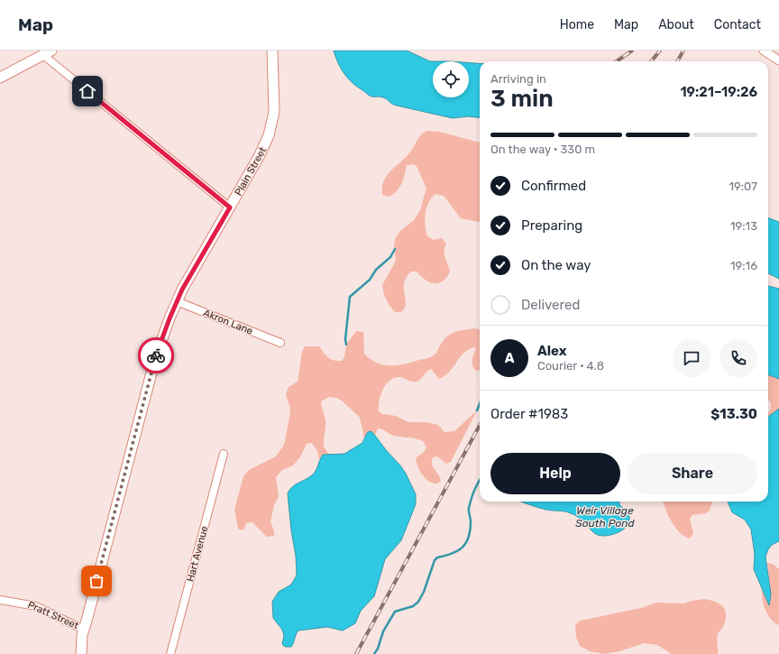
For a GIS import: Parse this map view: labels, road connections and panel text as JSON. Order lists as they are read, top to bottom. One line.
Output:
{"streets":{"main road":["Plain Street"],"street":["Akron Lane","Hart Avenue","Pratt Street"]},"crossings":[["Plain Street","Akron Lane"],["Plain Street","Pratt Street"]],"water":["Weir Village South Pond"],"page":{"header":"Map","nav":["Home","Map","About","Contact"],"heading":["3 min","Arriving in","19:21–19:26"],"panel":["Alex","Courier · 4.8","Order #1983","$13.30"],"bar":"On the way · 330 m","list":[["Confirmed","19:07"],["Preparing","19:13"],["On the way","19:16"],"Delivered"],"round":"A","buttons":["Help","Share"]}}
